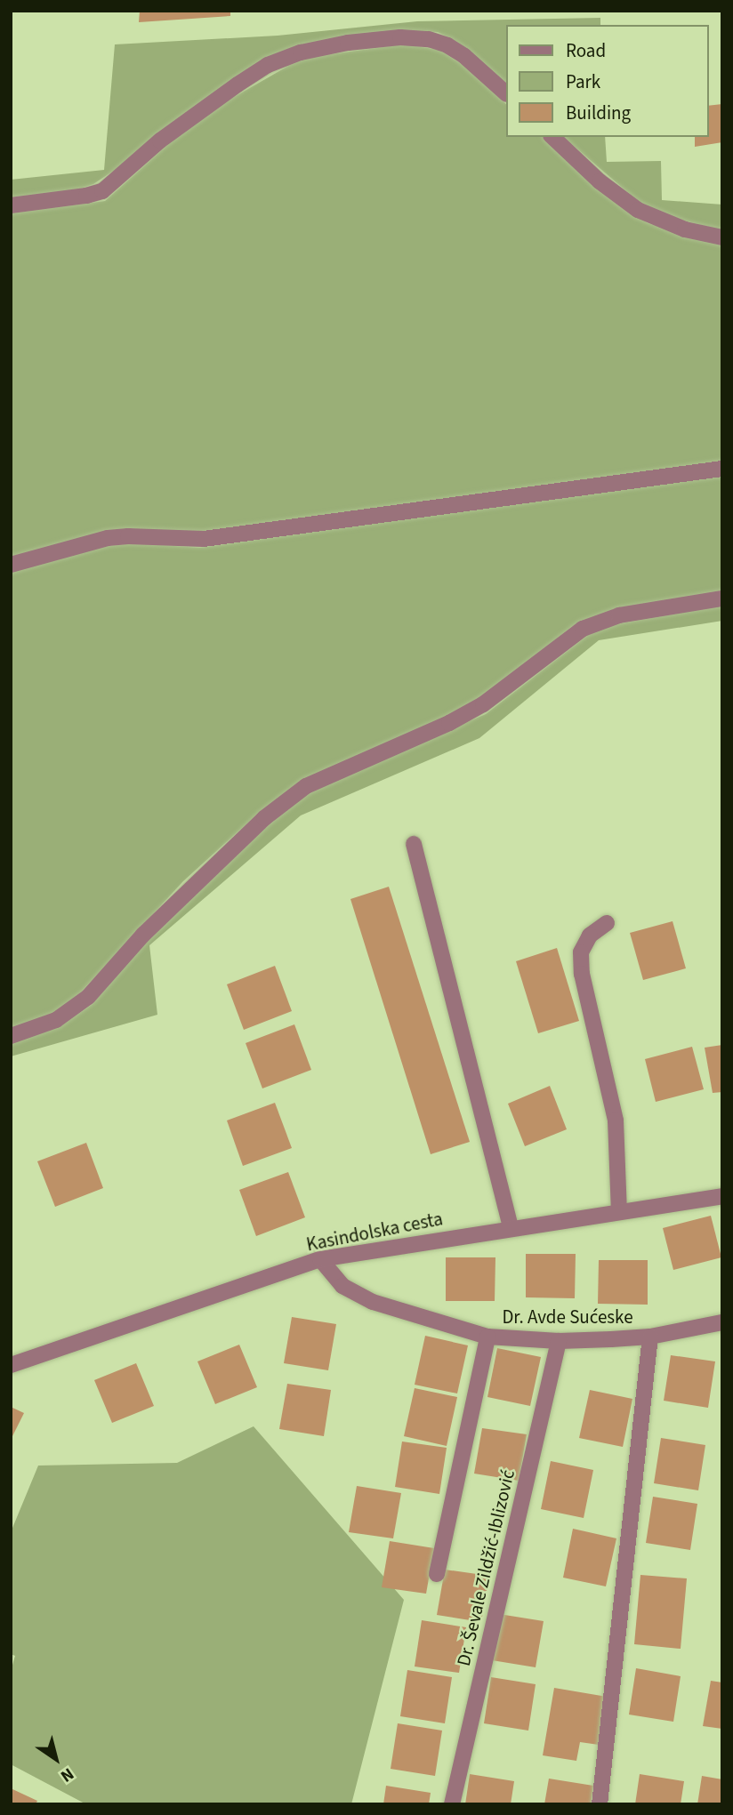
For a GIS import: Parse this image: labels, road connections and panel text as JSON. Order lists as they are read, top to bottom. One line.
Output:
{"streets":{"street":["Kasindolska cesta","Dr. Avde Sućeske","Dr. Ševale Zildžić-Iblizović"]},"crossings":[["Kasindolska cesta","Dr. Avde Sućeske"],["Dr. Avde Sućeske","Dr. Ševale Zildžić-Iblizović"]],"legend":["Road","Park","Building"],"north":"bottom right"}
